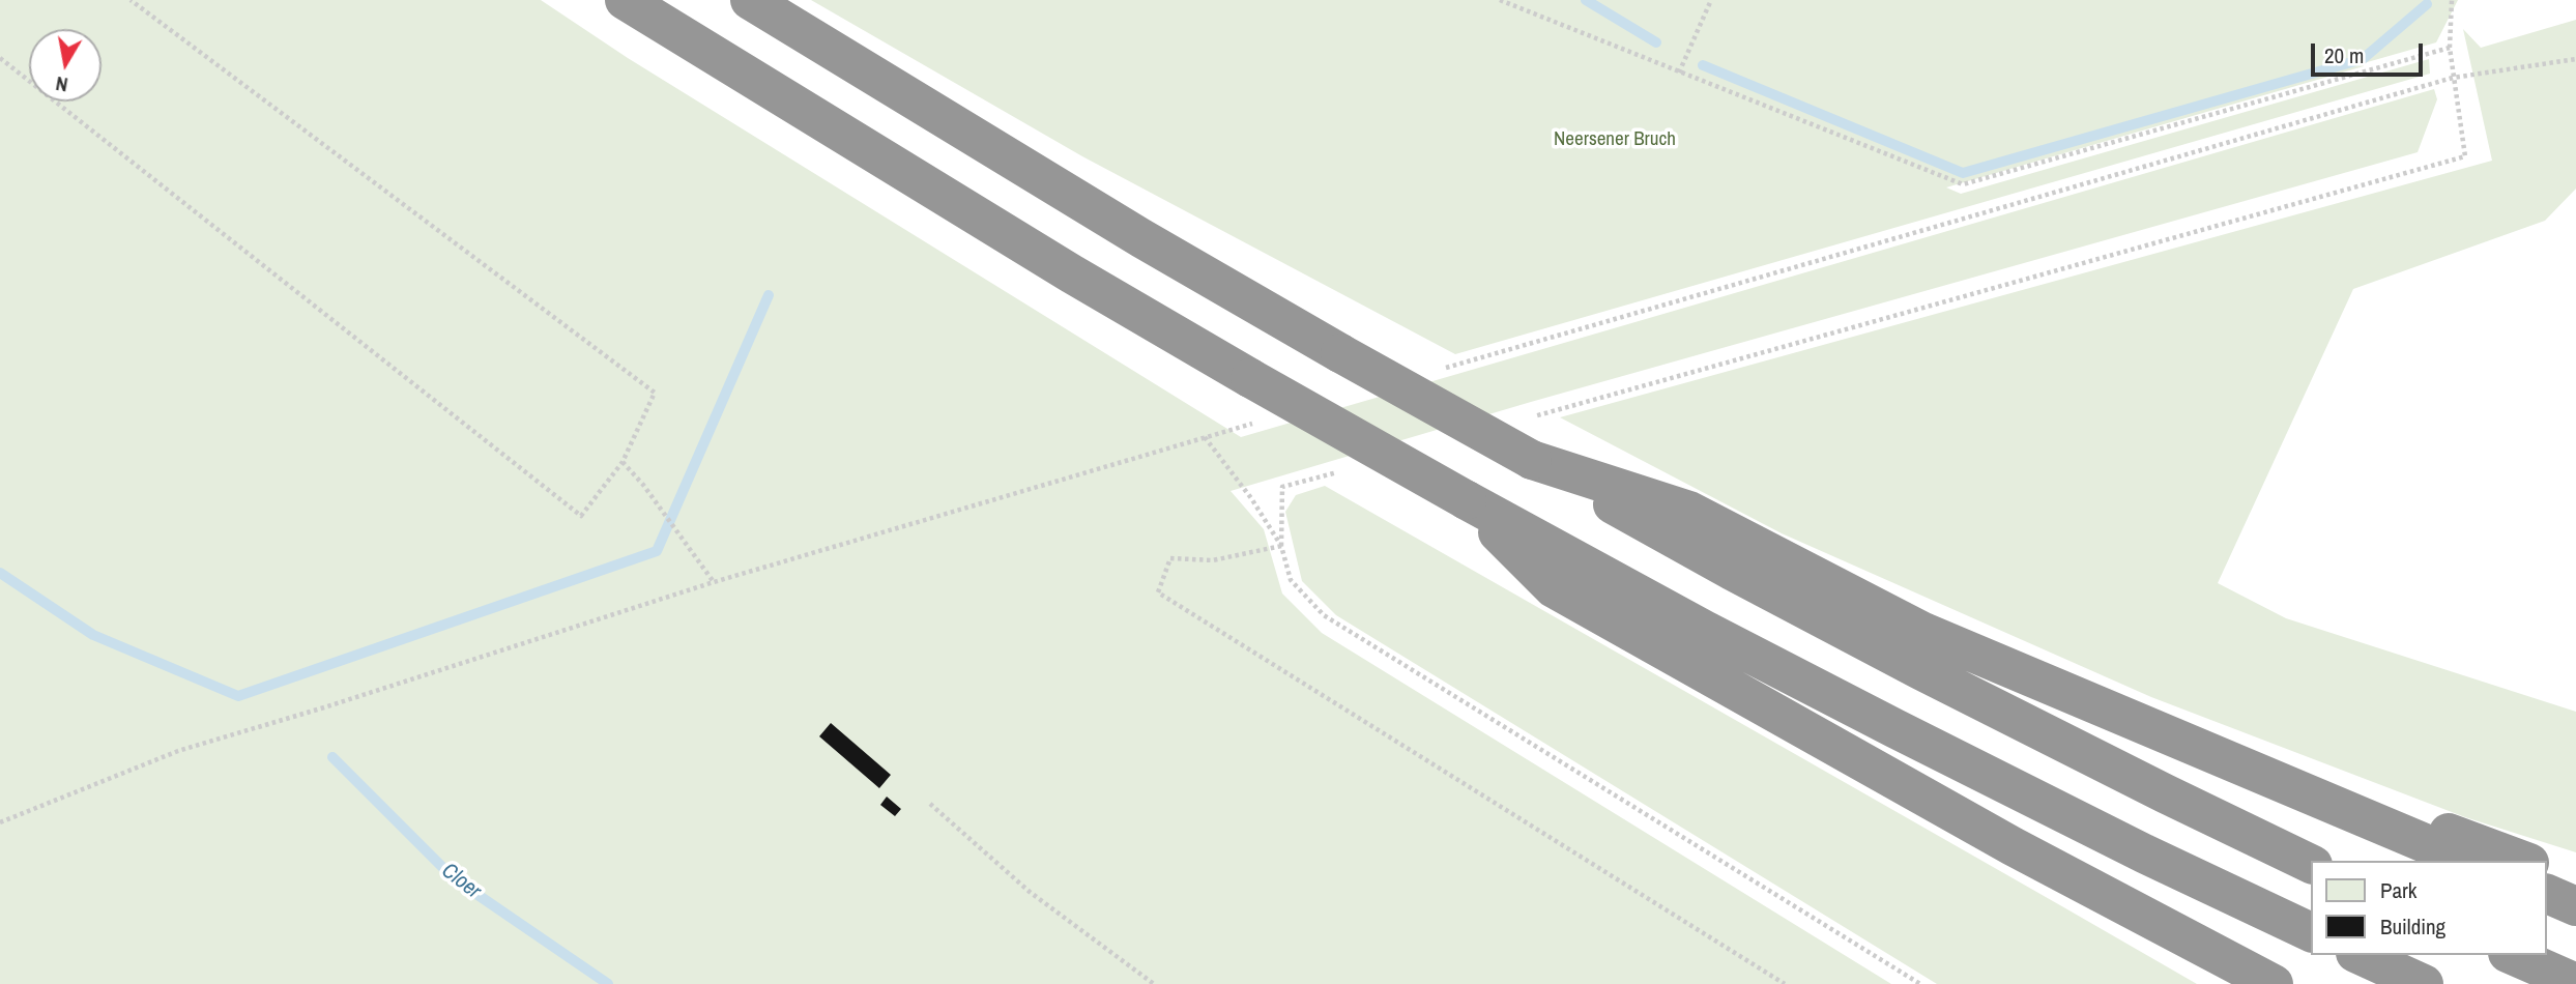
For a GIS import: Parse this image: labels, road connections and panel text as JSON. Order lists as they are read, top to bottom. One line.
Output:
{"water":["Cloer"],"parks":["Neersener Bruch"],"legend":["Park","Building"],"scale_bar":"20 m","north":"bottom"}
